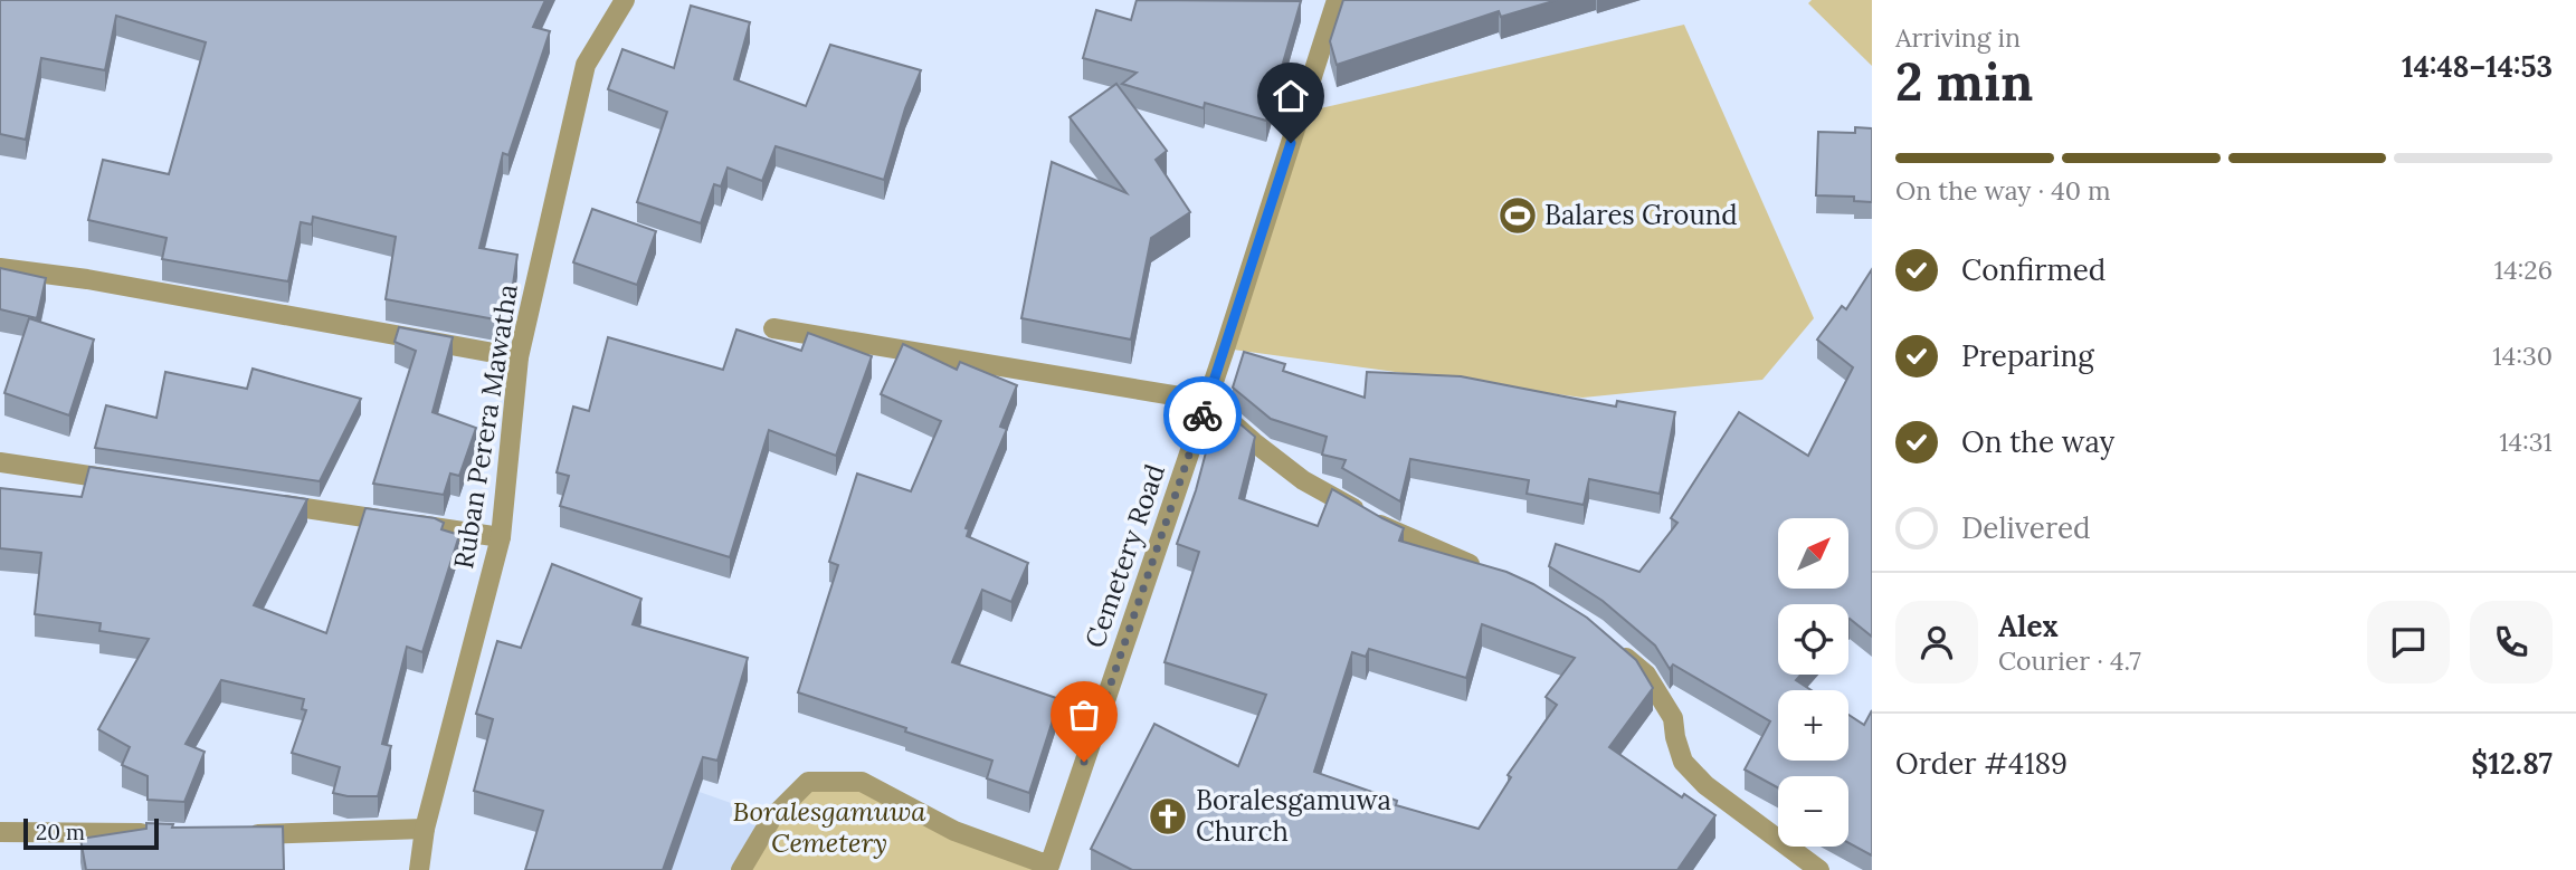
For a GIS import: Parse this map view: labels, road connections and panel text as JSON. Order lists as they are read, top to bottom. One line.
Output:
{"streets":{"street":["Ruban Perera Mawatha","Cemetery Road"]},"parks":["Boralesgamuwa Cemetery"],"places":{"sports":["Balares Ground"],"church":["Boralesgamuwa Church"]},"scale_bar":"20 m","north":"top right","page":{"heading":["2 min","Arriving in","14:48–14:53"],"panel":["Alex","Courier · 4.7","Order #4189","$12.87"],"bar":"On the way · 40 m","list":[["Confirmed","14:26"],["Preparing","14:30"],["On the way","14:31"],"Delivered"],"map_buttons":["+","−"],"scale":"20 m"}}
